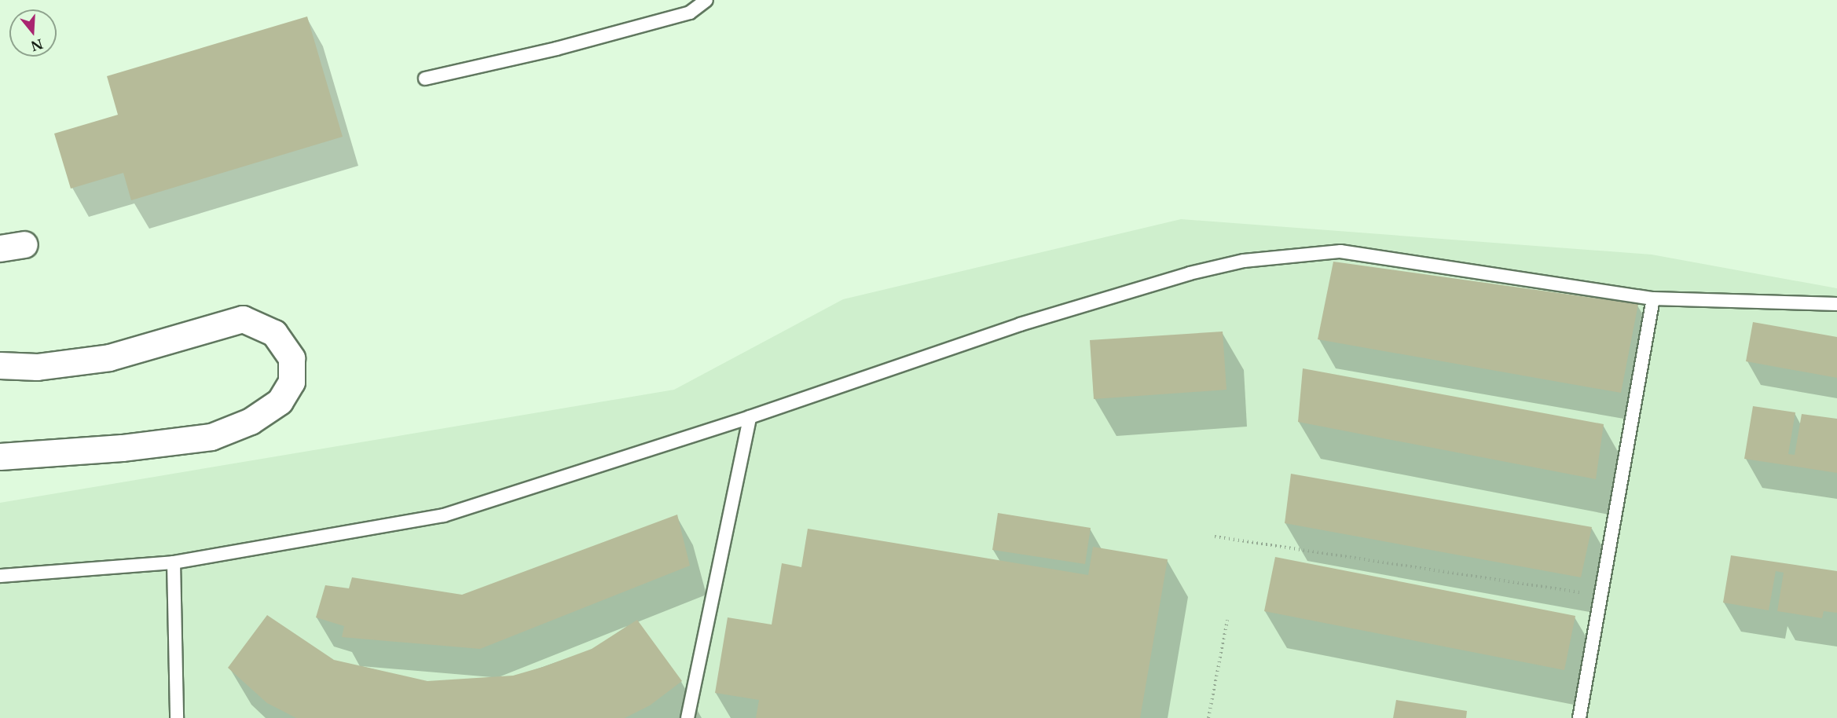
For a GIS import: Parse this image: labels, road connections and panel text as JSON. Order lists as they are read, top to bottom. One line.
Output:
{"north":"bottom"}
